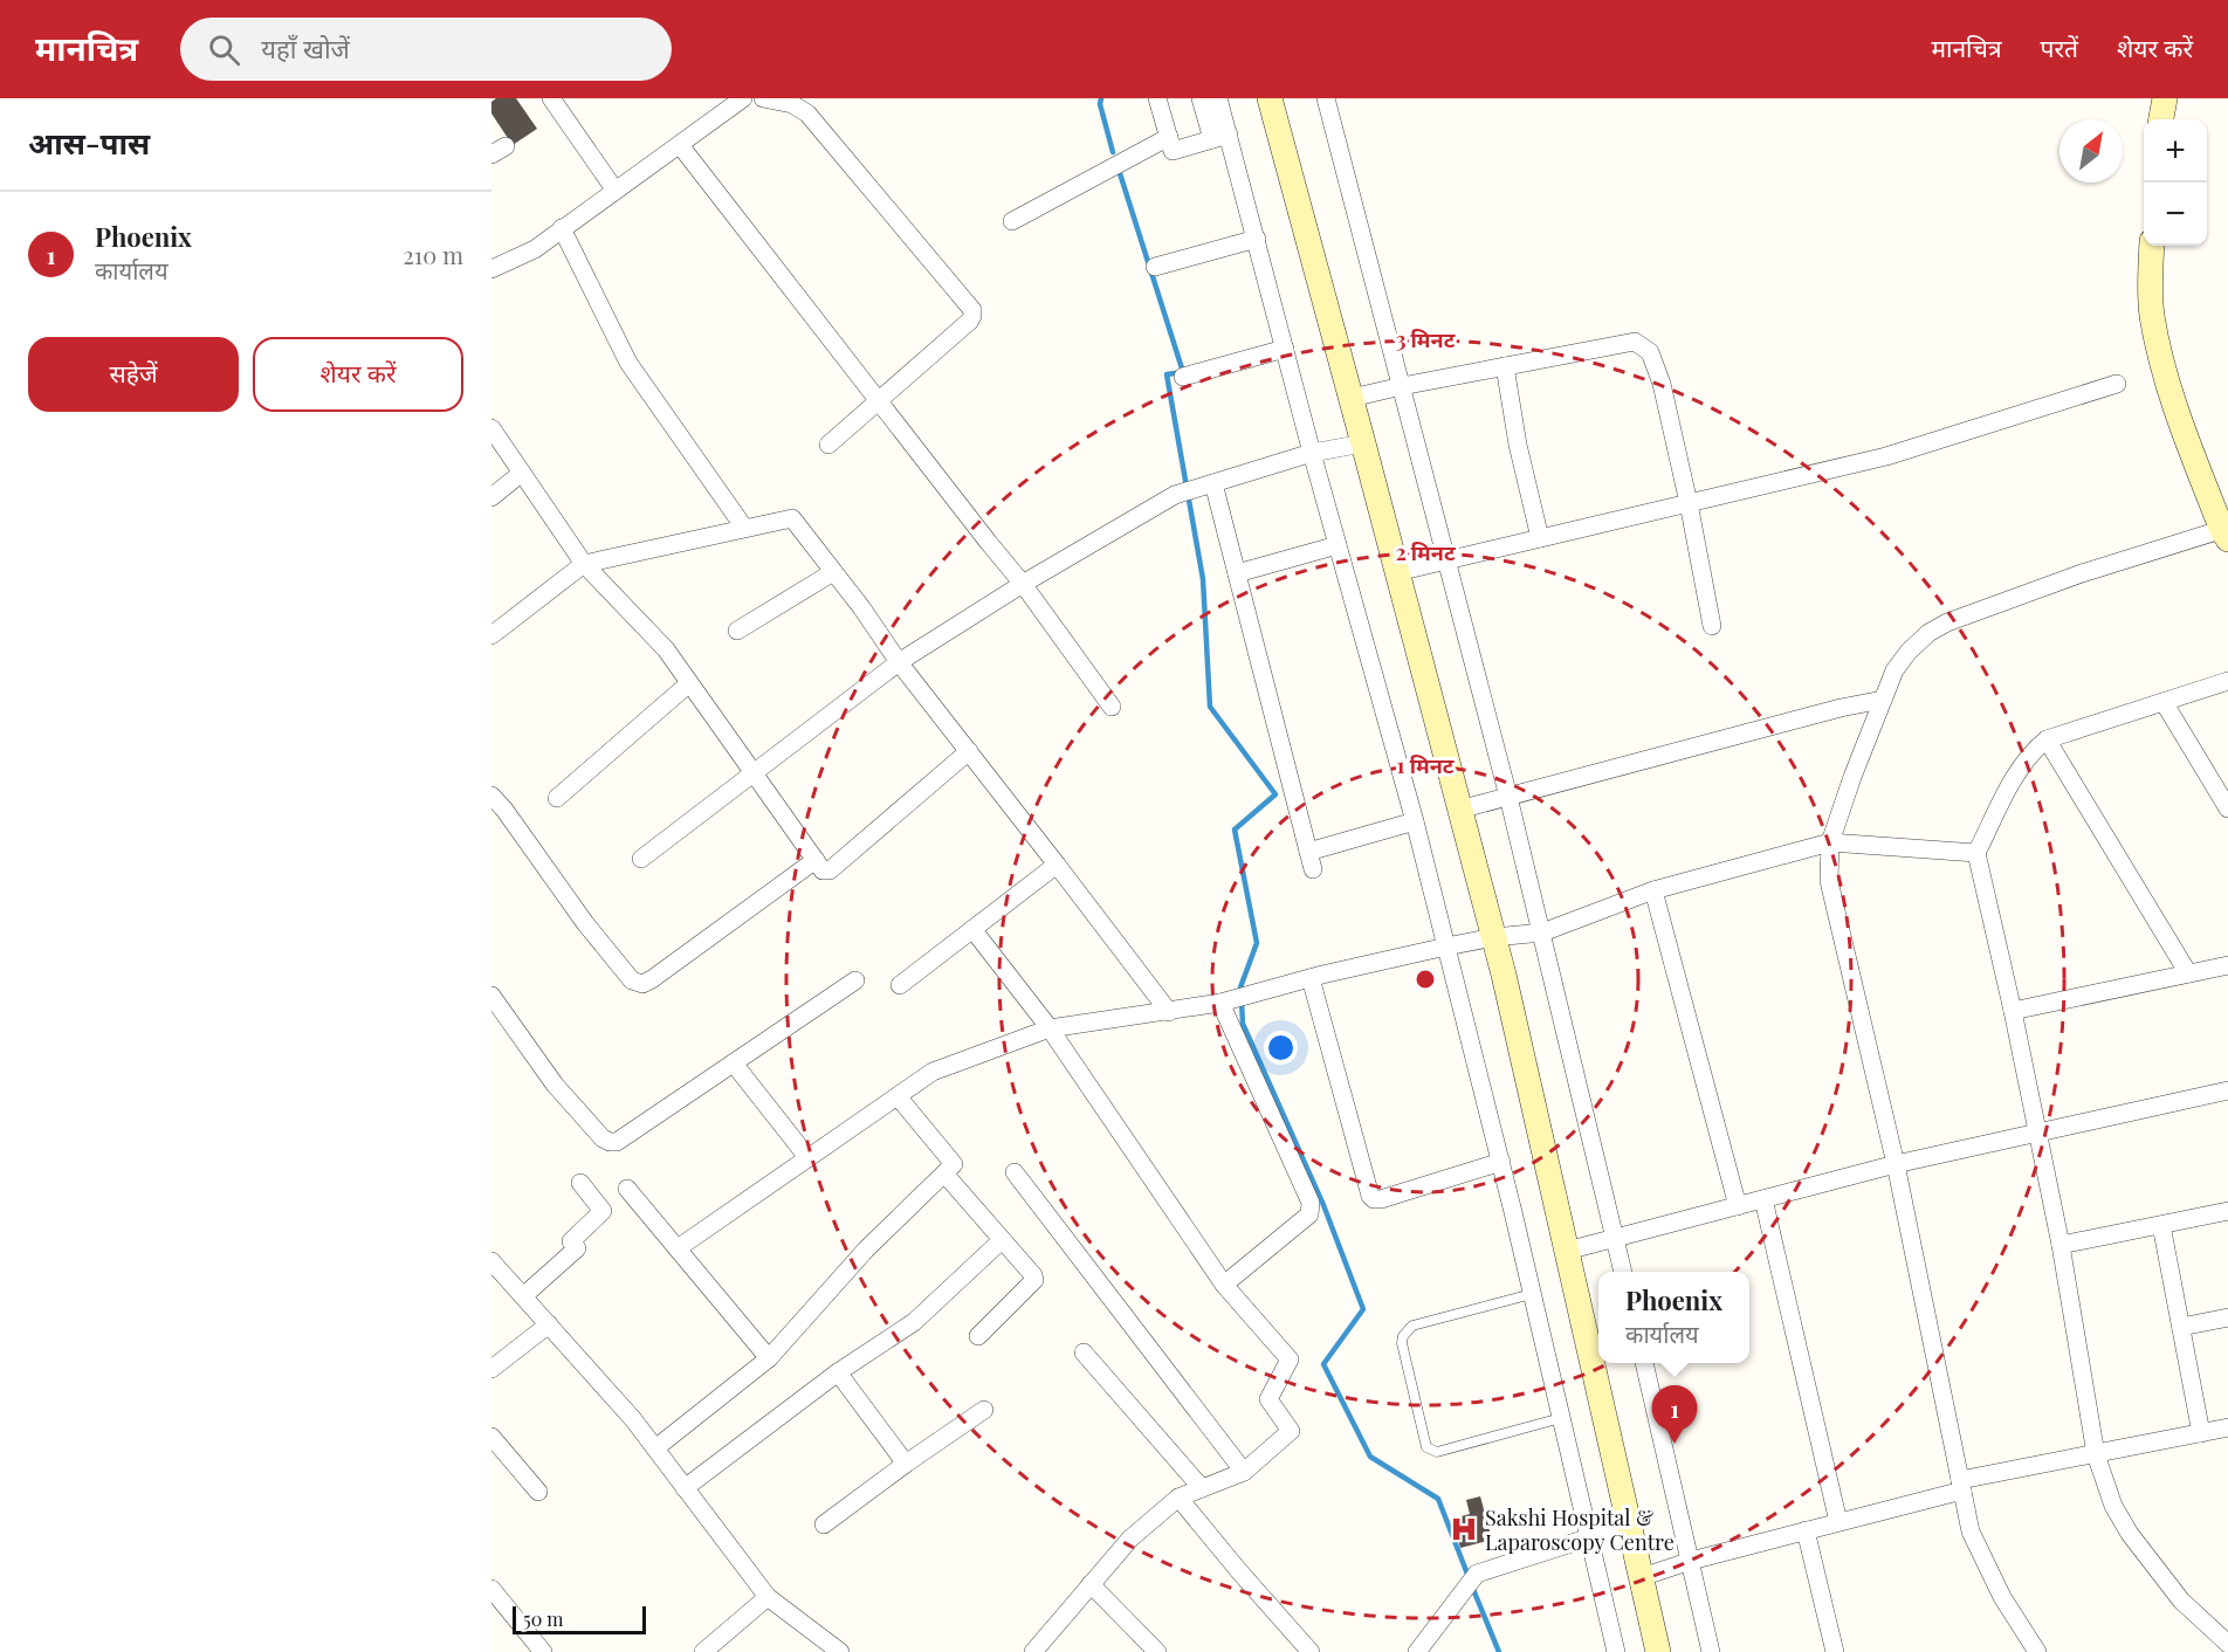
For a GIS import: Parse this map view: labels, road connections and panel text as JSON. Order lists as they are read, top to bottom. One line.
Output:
{"places":{"hospital":["Sakshi Hospital & Laparoscopy Centre"]},"scale_bar":"50 m","north":"top right","page":{"header":"मानचित्र","search":"यहाँ खोजें","nav":["मानचित्र","परतें","शेयर करें"],"heading":"आस-पास","map_buttons":["+","−"],"list":[{"mark":"1","name":"Phoenix","note":"कार्यालय","value":"210 m"}],"buttons":["सहेजें","शेयर करें"],"popup":["Phoenix","कार्यालय"],"pins":"1","scale":"50 m"},"rings":["3 मिनट","2 मिनट","1 मिनट"]}
